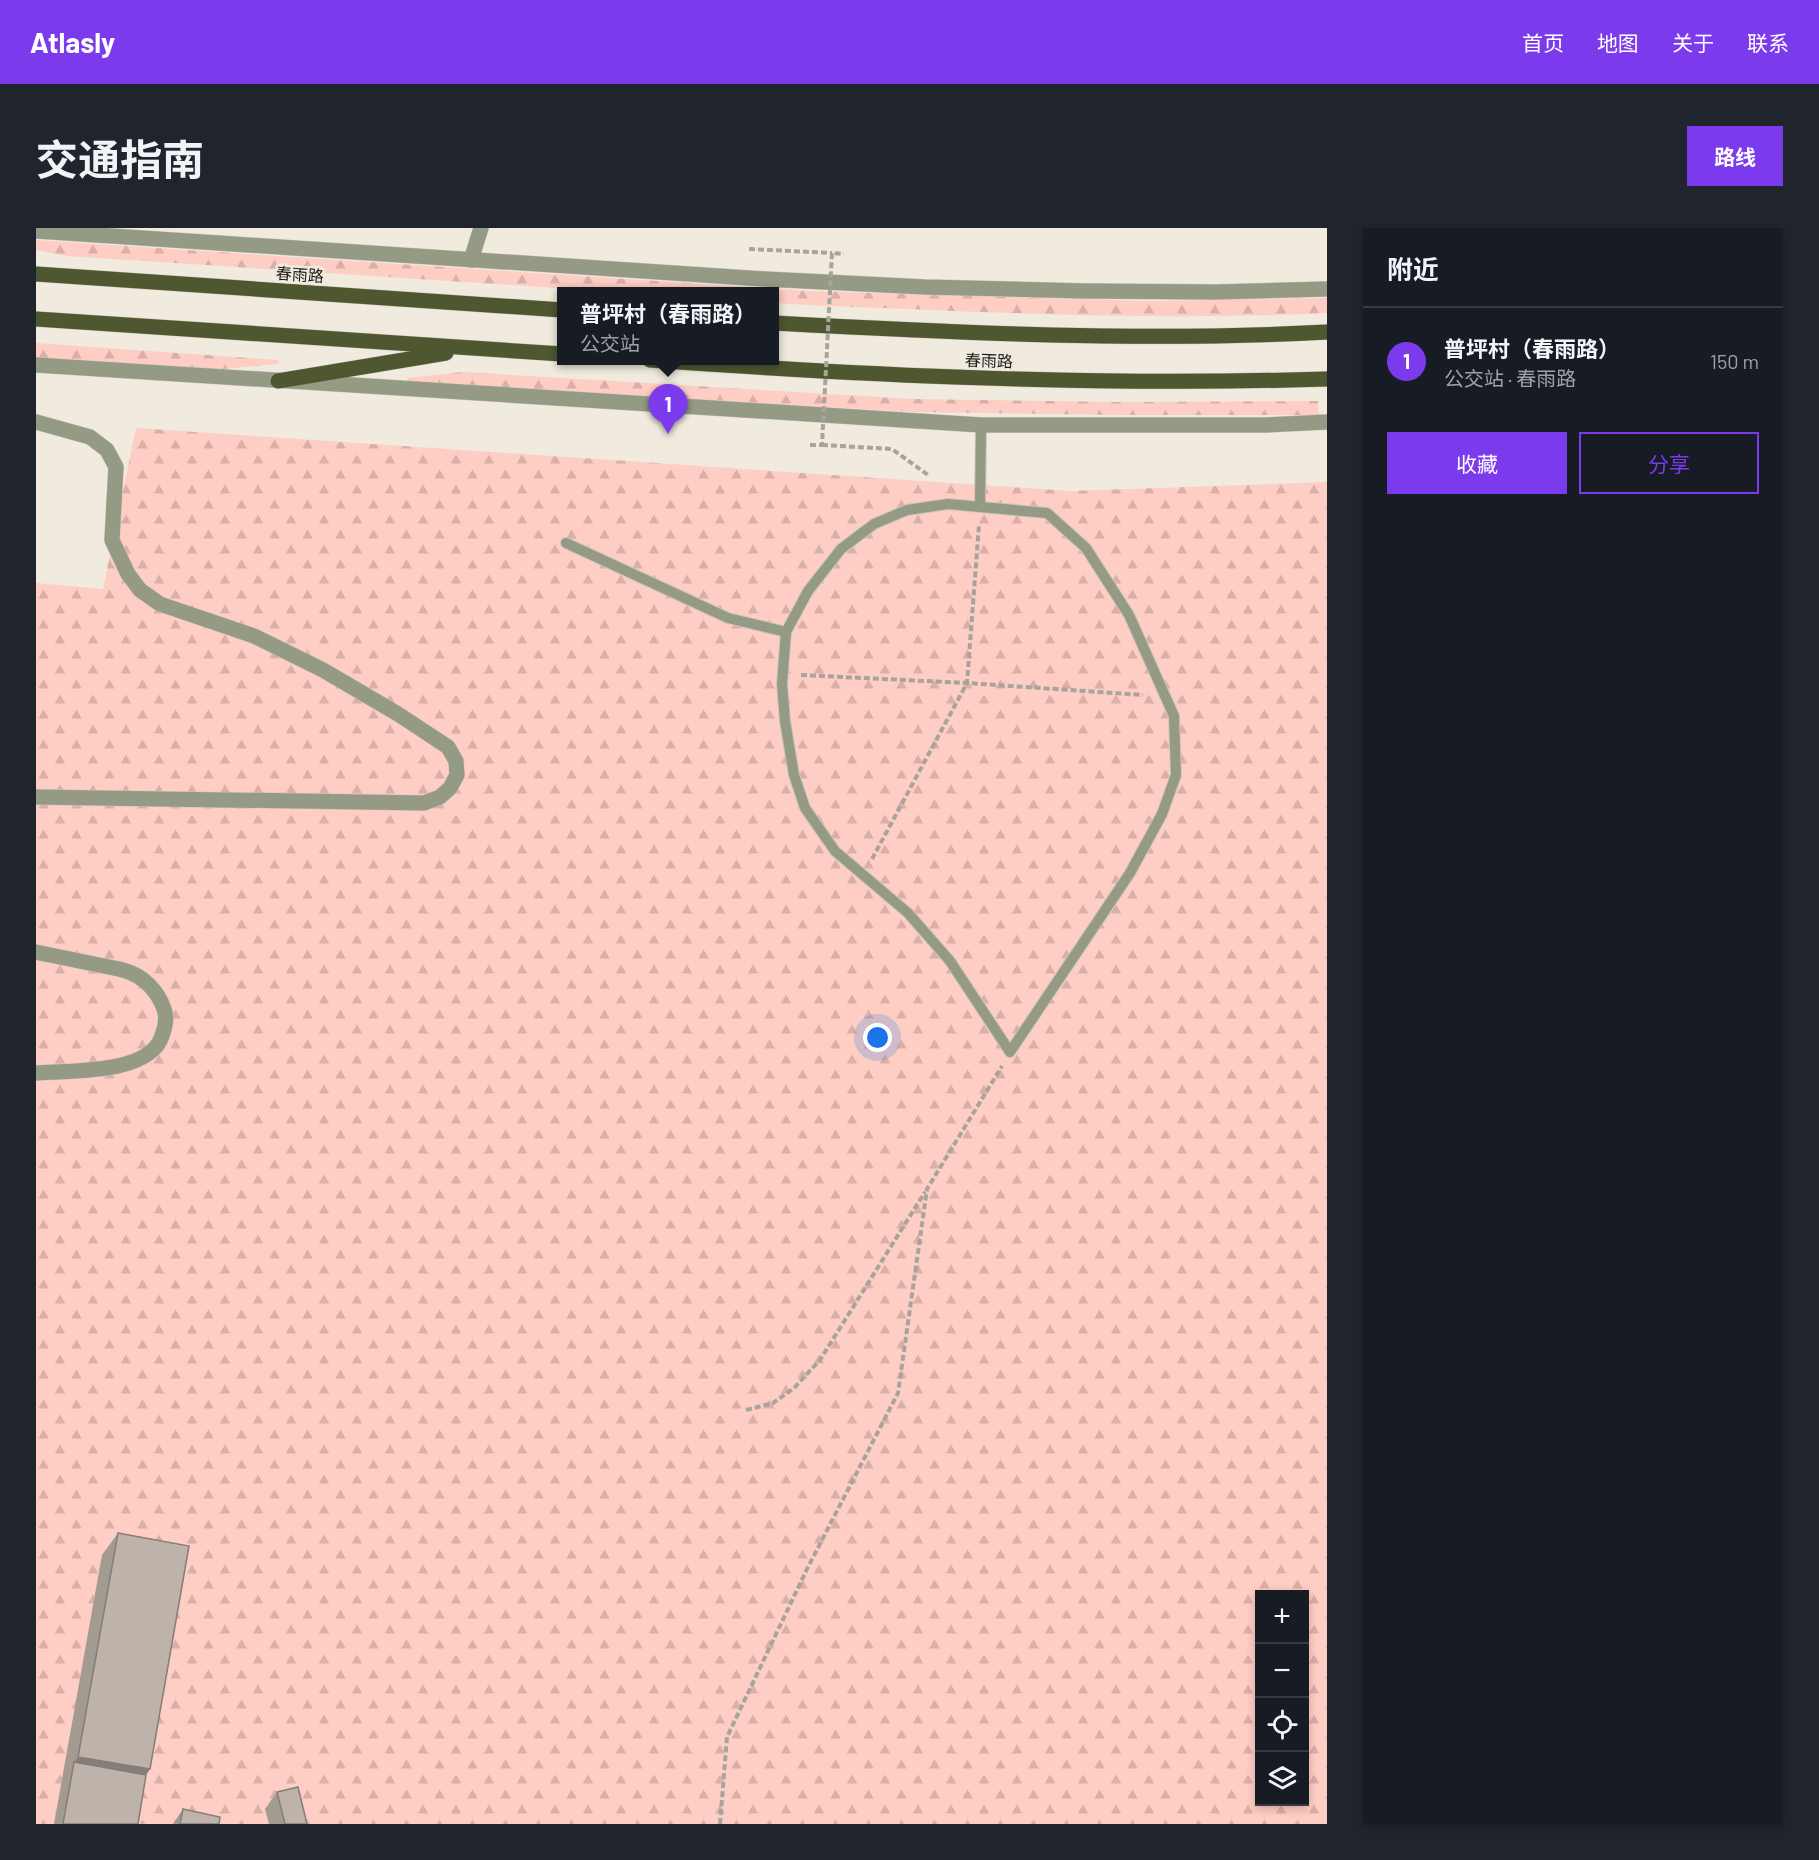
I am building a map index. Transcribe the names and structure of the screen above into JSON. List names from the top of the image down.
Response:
{
  "streets": {
    "main road": ["春雨路"]
  },
  "page": {
    "header": "Atlasly",
    "nav": [
      "首页",
      "地图",
      "关于",
      "联系"
    ],
    "title": "交通指南",
    "buttons": [
      "路线",
      ["收藏", "分享"]
    ],
    "heading": "附近",
    "popup": ["普坪村（春雨路）", "公交站"],
    "list": [
      {
        "mark": "1",
        "name": "普坪村（春雨路）",
        "note": "公交站 · 春雨路",
        "value": "150 m"
      }
    ],
    "pins": "1",
    "map_buttons": ["+", "−"]
  }
}
